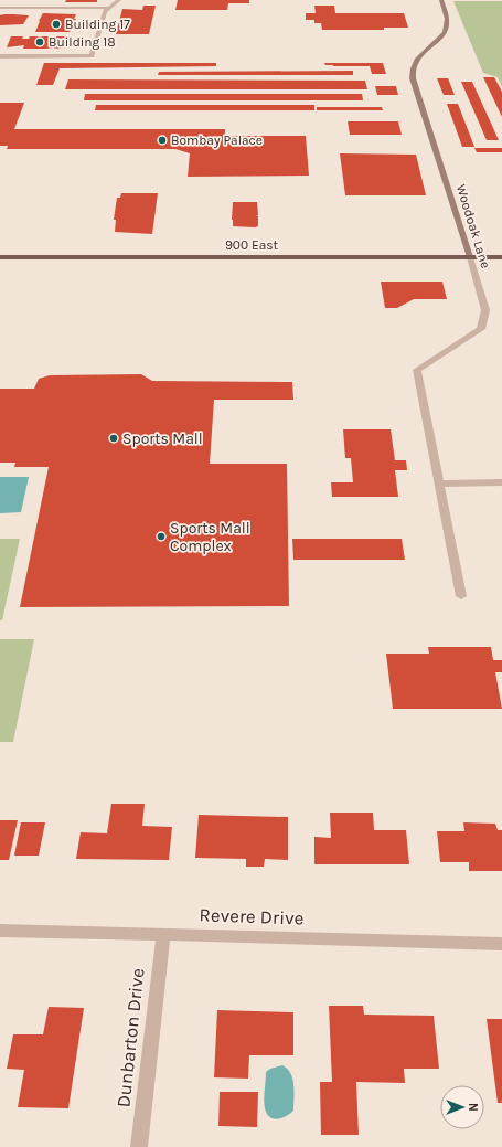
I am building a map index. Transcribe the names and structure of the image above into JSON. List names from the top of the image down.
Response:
{
  "streets": {
    "main road": ["900 East"],
    "street": ["Woodoak Lane", "Revere Drive", "Dunbarton Drive"]
  },
  "crossings": [
    ["Woodoak Lane", "900 East"],
    ["Revere Drive", "Dunbarton Drive"]
  ],
  "places": [
    "Building 17",
    "Building 18",
    "Bombay Palace",
    "Sports Mall",
    "Sports Mall Complex"
  ],
  "north": "right"
}
